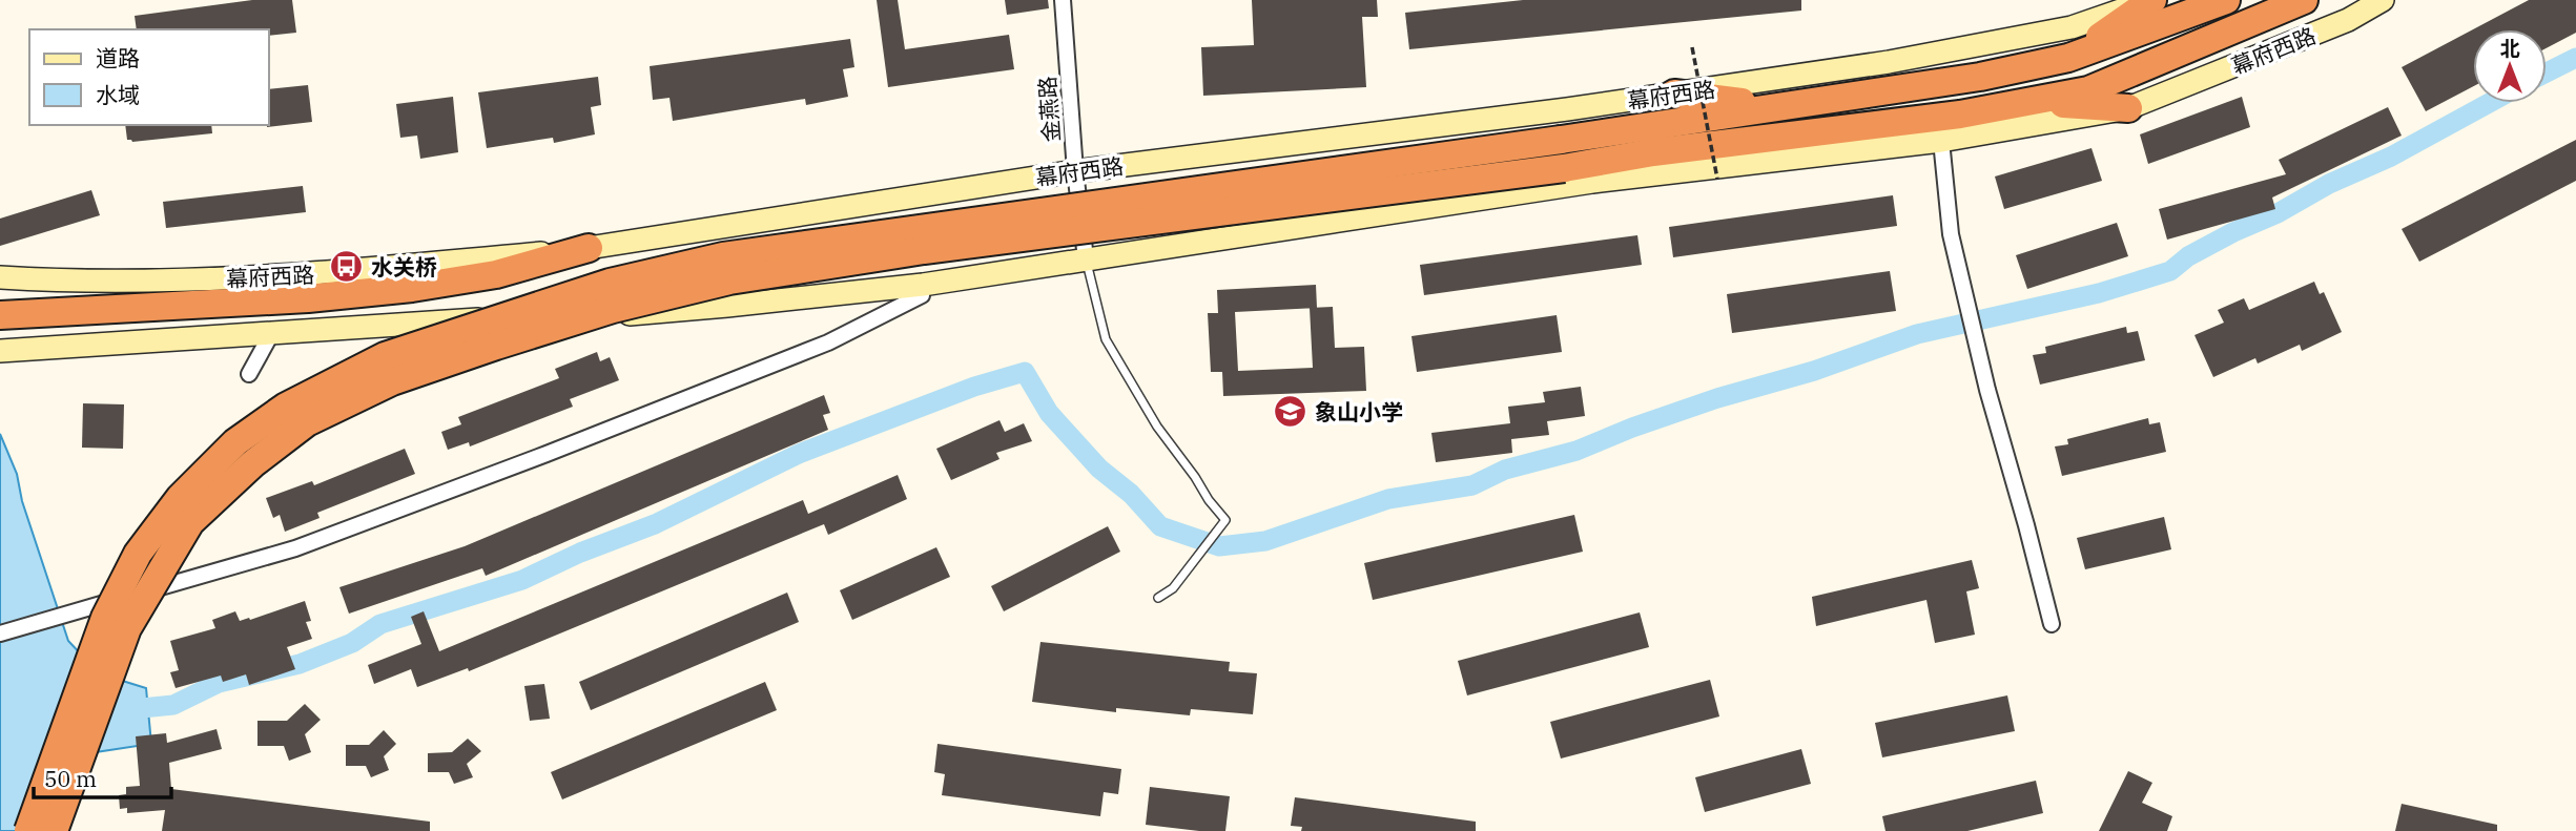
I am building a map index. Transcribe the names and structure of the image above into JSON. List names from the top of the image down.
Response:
{
  "streets": {
    "highway": ["幕府西路"],
    "street": ["金燕路"]
  },
  "crossings": [
    ["幕府西路", "金燕路"]
  ],
  "places": {
    "bus stop": ["水关桥"],
    "school or university": ["象山小学"]
  },
  "legend": ["道路", "水域"],
  "scale_bar": "50 m",
  "north": "top"
}
